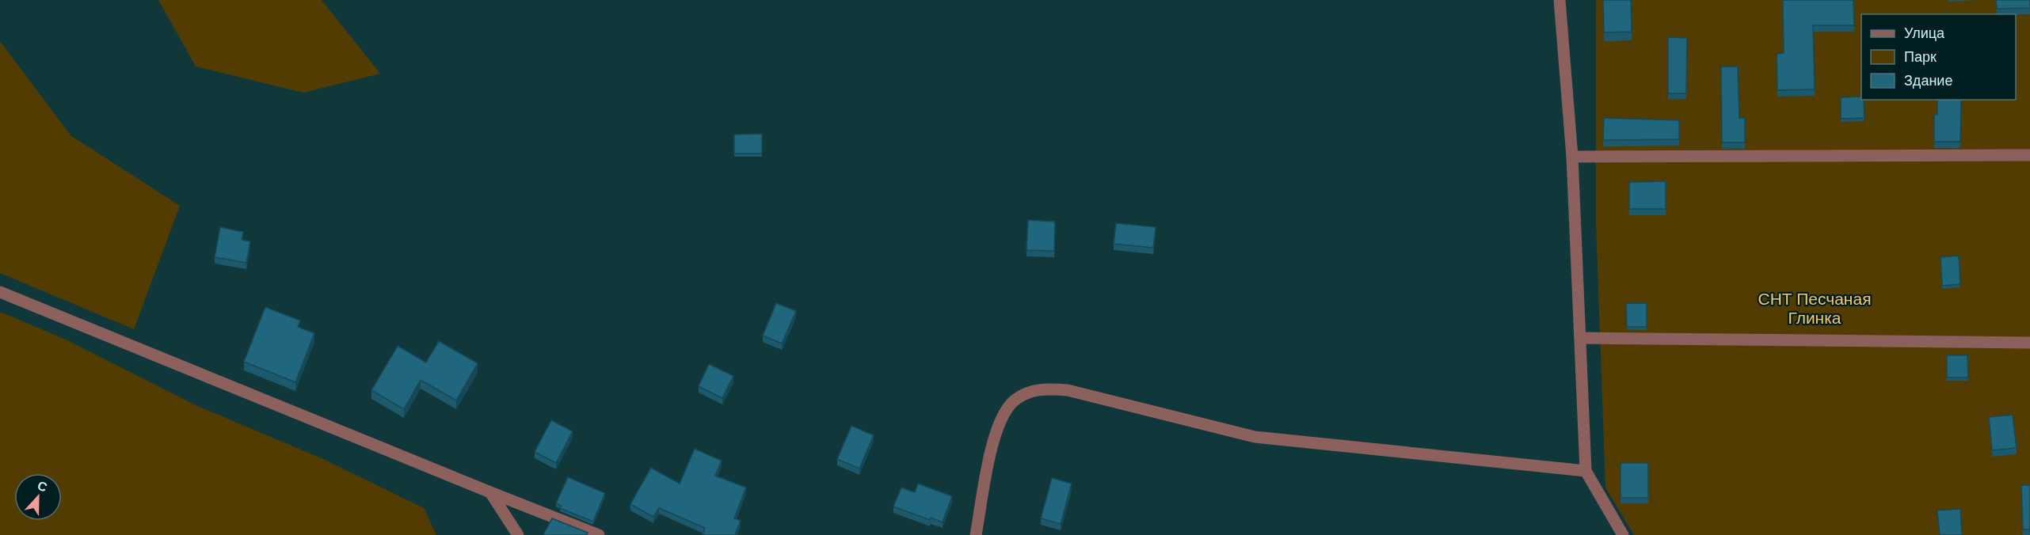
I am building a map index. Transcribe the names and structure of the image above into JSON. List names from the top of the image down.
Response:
{
  "parks": ["СНТ Песчаная Глинка"],
  "legend": ["Улица", "Парк", "Здание"],
  "north": "top"
}
